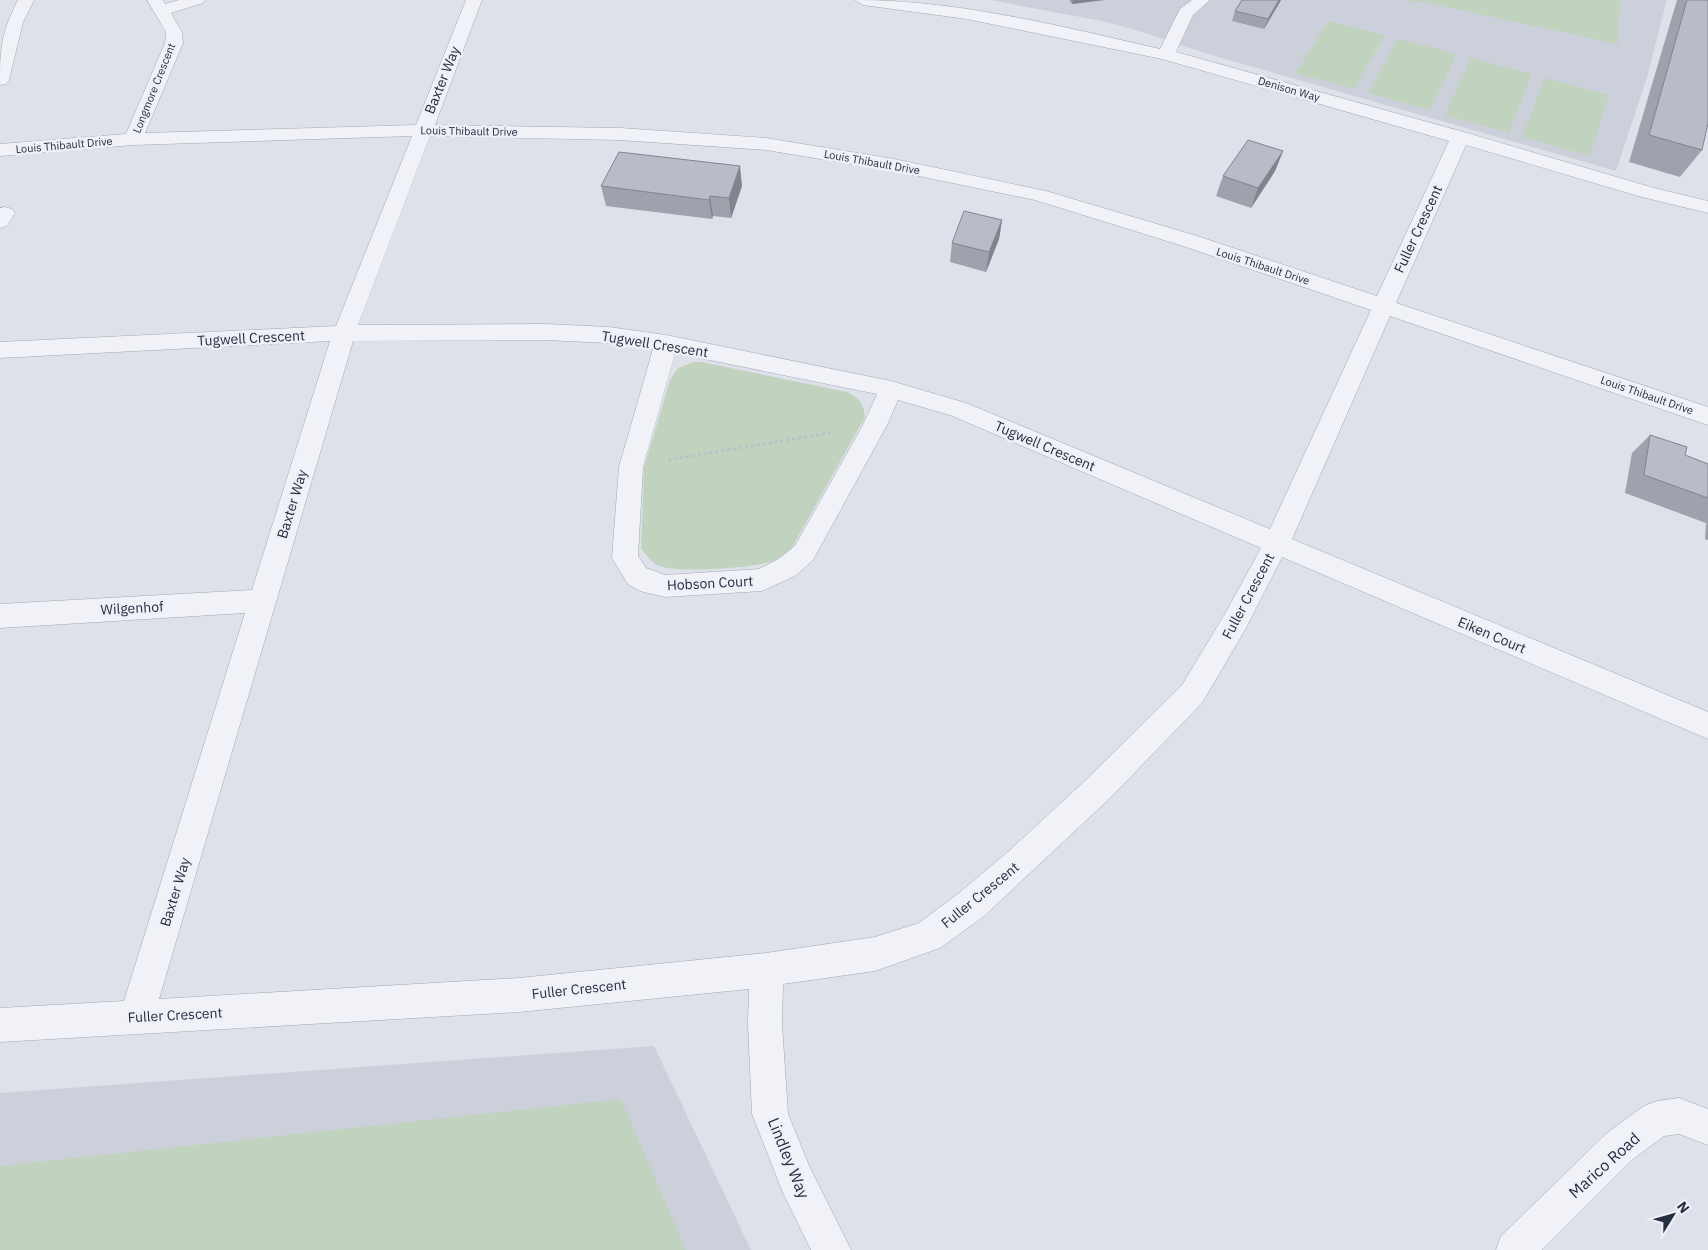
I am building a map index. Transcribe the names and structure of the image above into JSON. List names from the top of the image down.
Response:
{
  "streets": {
    "street": [
      "Baxter Way",
      "Longmore Crescent",
      "Denison Way",
      "Louis Thibault Drive",
      "Fuller Crescent",
      "Tugwell Crescent",
      "Hobson Court",
      "Wilgenhof",
      "Eiken Court",
      "Lindley Way",
      "Marico Road"
    ]
  },
  "crossings": [
    ["Baxter Way", "Louis Thibault Drive"],
    ["Baxter Way", "Fuller Crescent"],
    ["Baxter Way", "Tugwell Crescent"],
    ["Baxter Way", "Wilgenhof"],
    ["Longmore Crescent", "Louis Thibault Drive"],
    ["Denison Way", "Fuller Crescent"],
    ["Louis Thibault Drive", "Fuller Crescent"],
    ["Fuller Crescent", "Tugwell Crescent"],
    ["Fuller Crescent", "Eiken Court"],
    ["Fuller Crescent", "Lindley Way"],
    ["Tugwell Crescent", "Hobson Court"],
    ["Tugwell Crescent", "Eiken Court"]
  ],
  "north": "top right"
}
